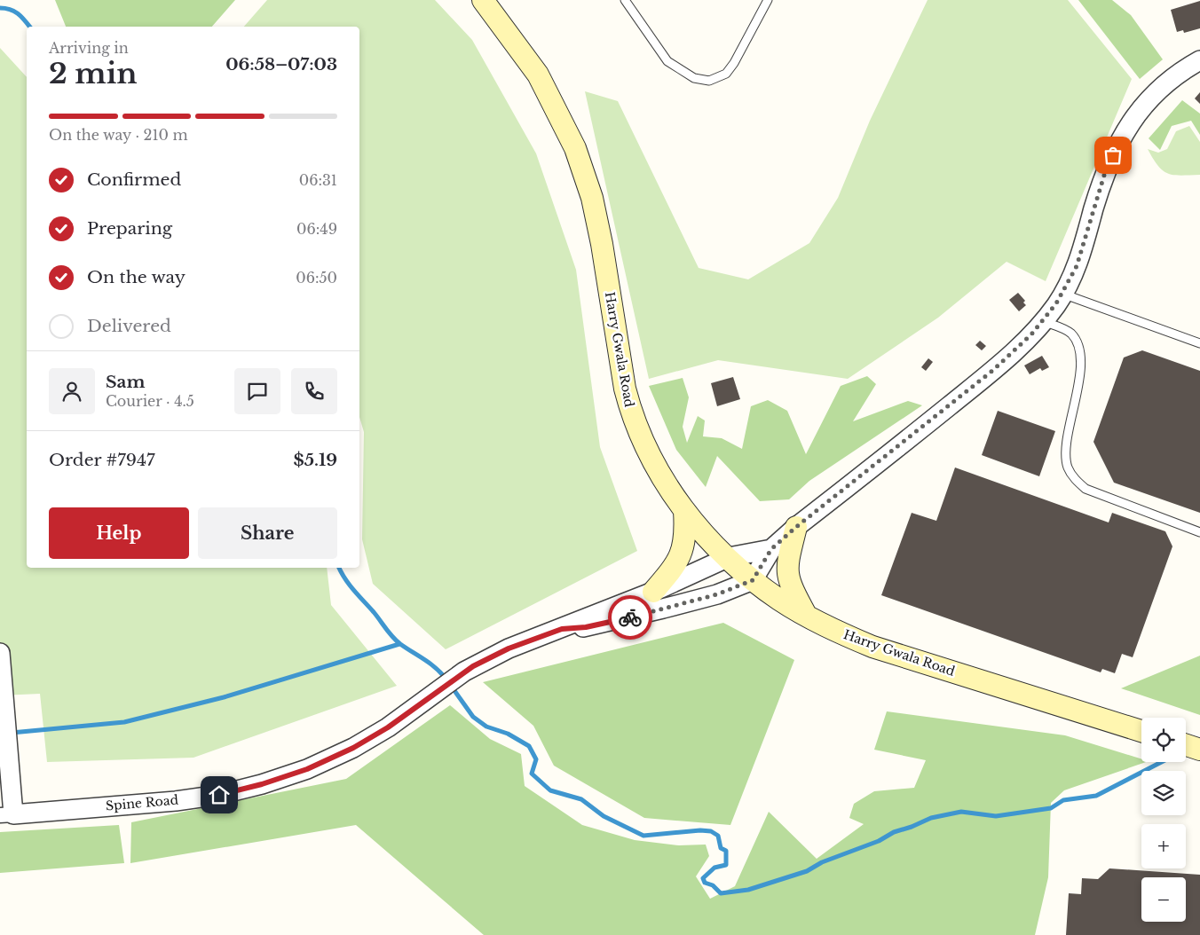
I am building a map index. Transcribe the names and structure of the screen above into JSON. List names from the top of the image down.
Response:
{
  "streets": {
    "main road": ["Harry Gwala Road"],
    "street": ["Spine Road"]
  },
  "crossings": [
    ["Harry Gwala Road", "Spine Road"]
  ],
  "page": {
    "heading": ["2 min", "Arriving in", "06:58–07:03"],
    "panel": [
      "Sam",
      "Courier · 4.5",
      "Order #7947",
      "$5.19"
    ],
    "bar": "On the way · 210 m",
    "list": [
      ["Confirmed", "06:31"],
      ["Preparing", "06:49"],
      ["On the way", "06:50"],
      "Delivered"
    ],
    "buttons": ["Help", "Share"],
    "map_buttons": ["+", "−"]
  }
}
